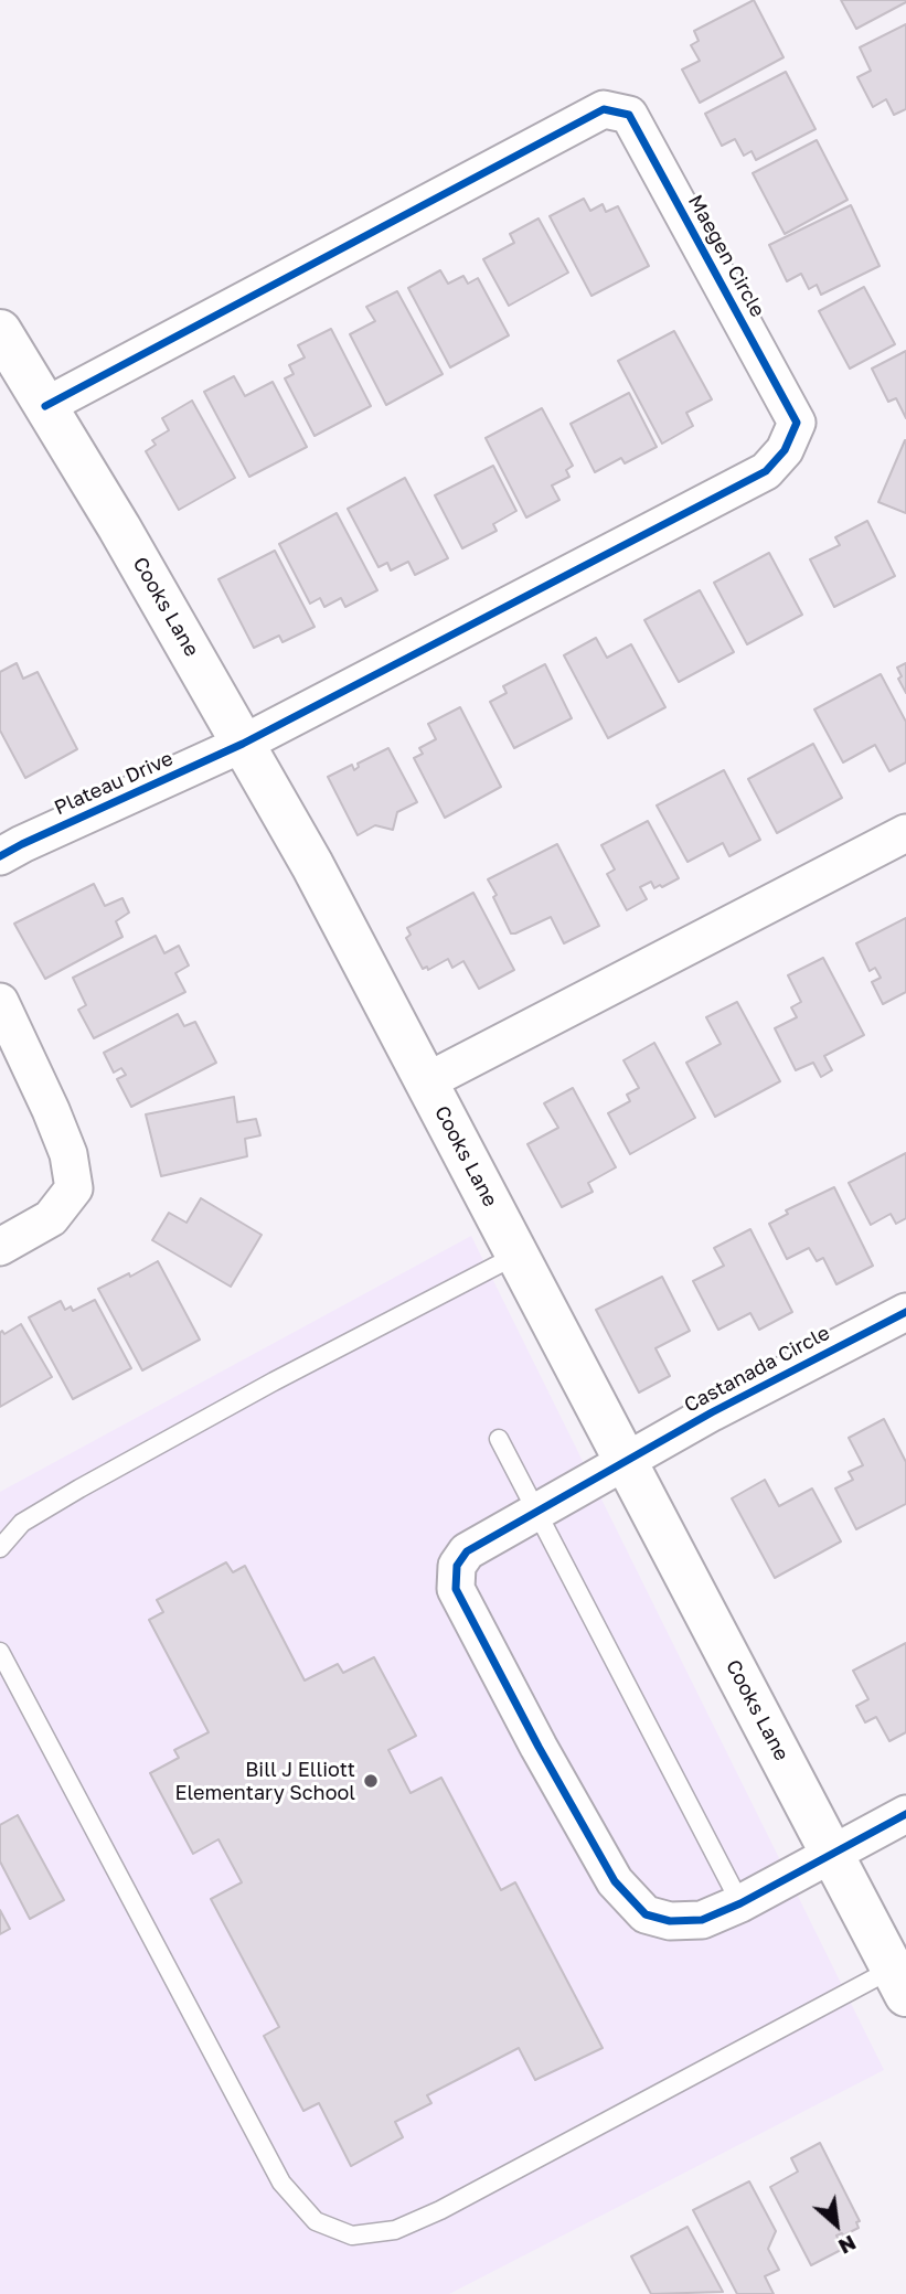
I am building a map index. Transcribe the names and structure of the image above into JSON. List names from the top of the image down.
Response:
{
  "streets": {
    "main road": ["Cooks Lane"],
    "street": ["Maegen Circle", "Plateau Drive", "Castanada Circle"]
  },
  "crossings": [
    ["Maegen Circle", "Cooks Lane"],
    ["Maegen Circle", "Plateau Drive"],
    ["Cooks Lane", "Plateau Drive"],
    ["Cooks Lane", "Castanada Circle"]
  ],
  "places": ["Bill J Elliott Elementary School"],
  "north": "bottom right"
}
